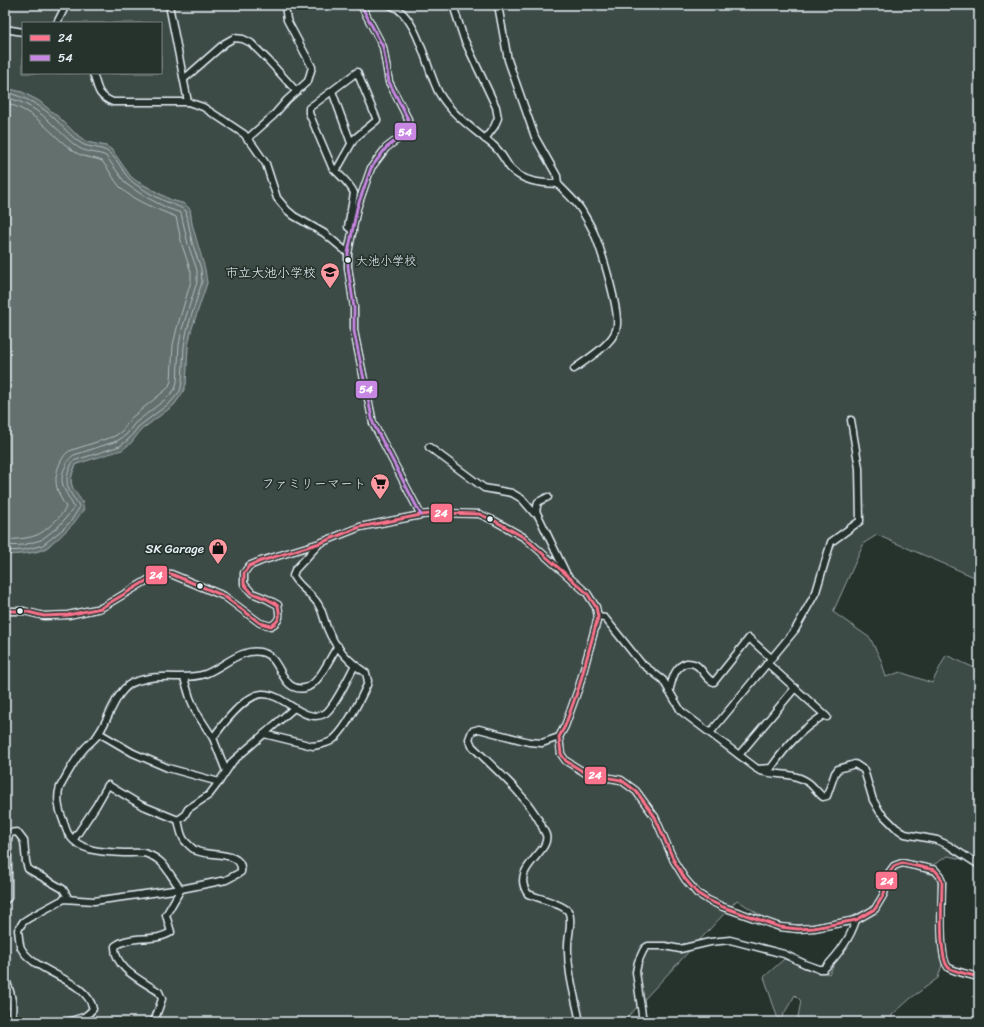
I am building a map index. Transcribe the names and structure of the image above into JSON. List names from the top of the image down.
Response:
{
  "places": {
    "other": ["大池小学校"],
    "school or university": ["市立大池小学校"],
    "supermarket": ["ファミリーマート"],
    "shop": ["SK Garage"]
  },
  "lines": ["transit line 54", "transit line 24"],
  "legend": ["24", "54"]
}
